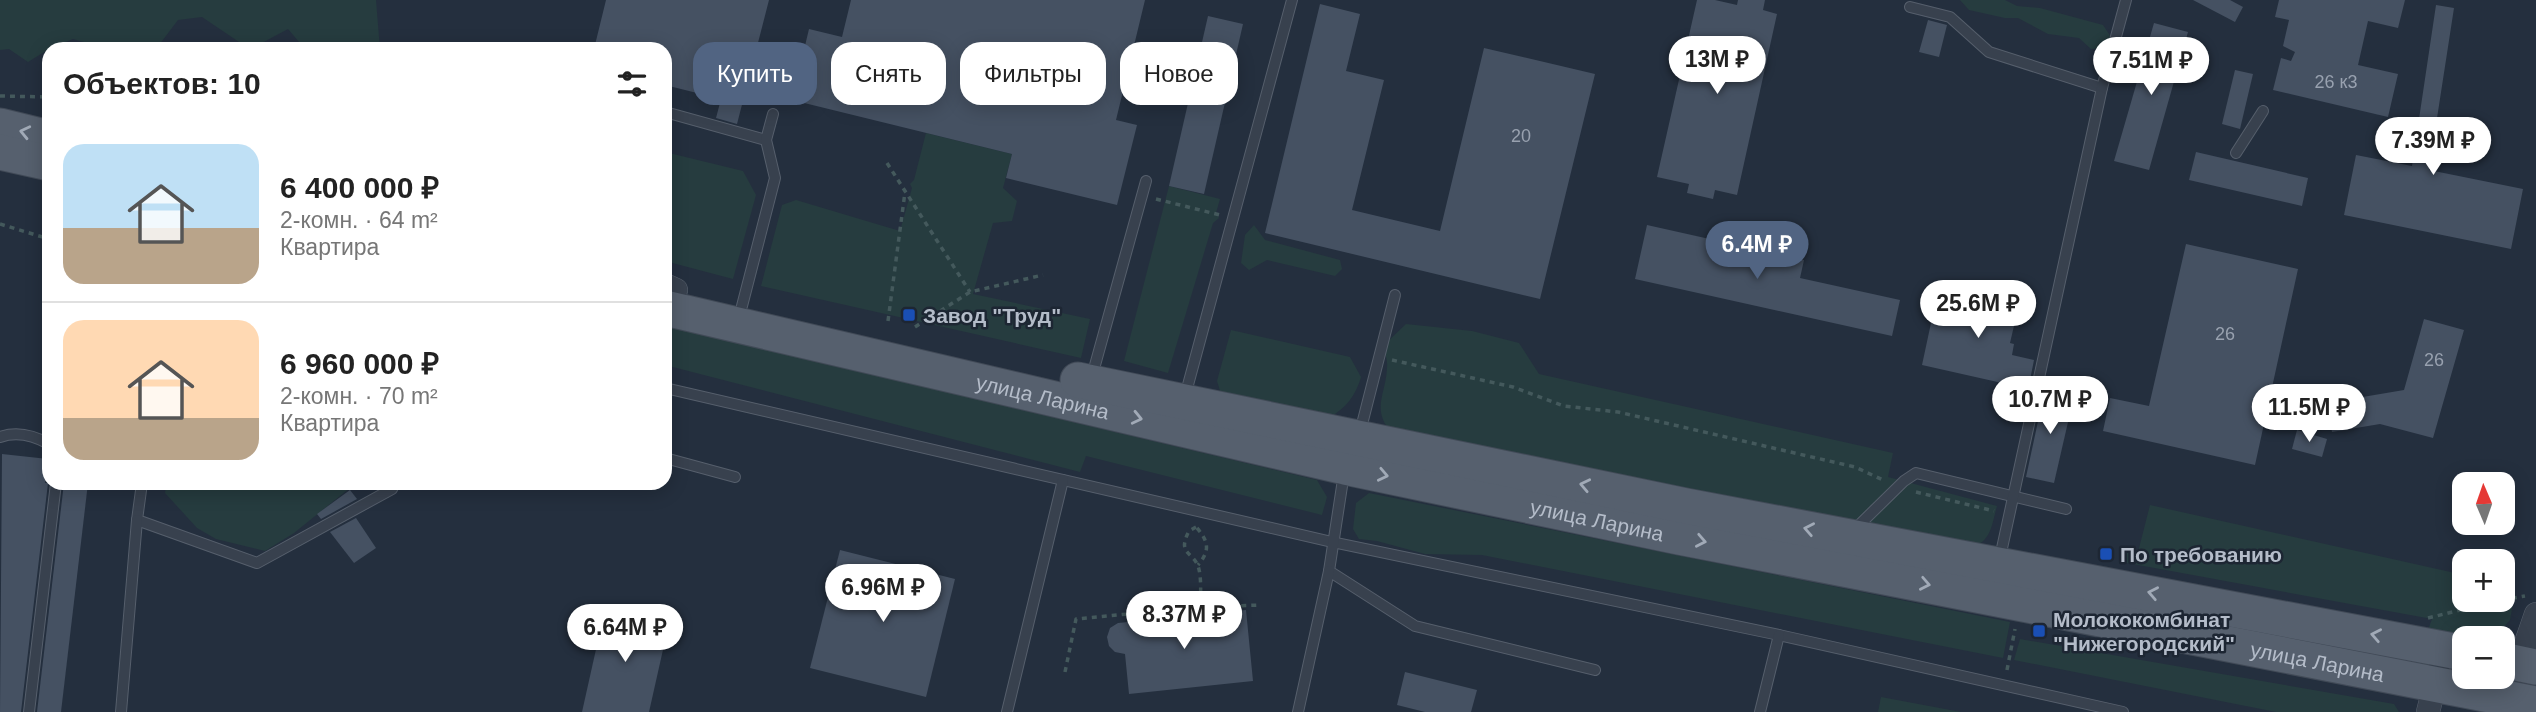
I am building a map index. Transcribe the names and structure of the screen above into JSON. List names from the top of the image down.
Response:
{
  "streets": {
    "main road": ["улица Ларина"]
  },
  "places": {
    "transit": ["Завод \"Труд\"", "По требованию", "Молококомбинат \"Нижегородский\""]
  },
  "house_numbers": [
    "26 к3",
    "20",
    "26",
    "26"
  ],
  "north": "top",
  "page": {
    "price": [
      "13M ₽",
      "7.51M ₽",
      "7.39M ₽",
      "6.4M ₽",
      "25.6M ₽",
      "10.7M ₽",
      "11.5M ₽",
      "6.96M ₽",
      "8.37M ₽",
      "6.64M ₽"
    ],
    "chip": [
      "Купить",
      "Снять",
      "Фильтры",
      "Новое"
    ],
    "heading": "Объектов: 10",
    "list": [
      {
        "name": "6 400 000 ₽",
        "note": "2-комн. · 64 m² · Квартира"
      },
      {
        "name": "6 960 000 ₽",
        "note": "2-комн. · 70 m² · Квартира"
      }
    ],
    "map_buttons": ["+", "−"]
  }
}
